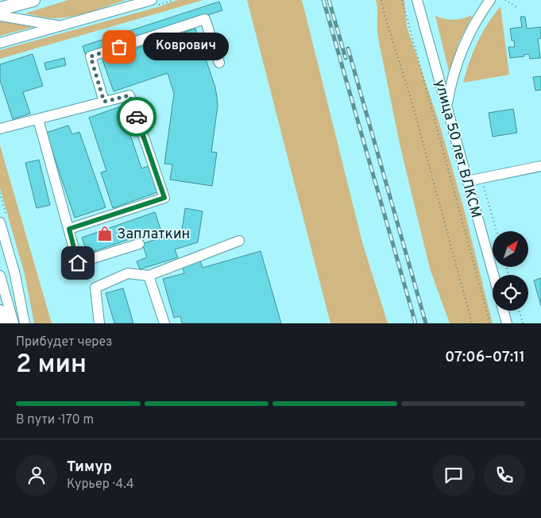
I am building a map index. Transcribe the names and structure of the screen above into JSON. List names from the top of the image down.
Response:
{
  "streets": {
    "street": ["улица 50 лет ВЛКСМ"]
  },
  "places": {
    "other": ["Коврович"],
    "shop": ["Заплаткин"]
  },
  "north": "top right",
  "page": {
    "bubble": "Коврович",
    "heading": ["2 мин", "Прибудет через", "07:06–07:11"],
    "panel": ["Тимур", "Курьер · 4.4"],
    "bar": "В пути · 170 m"
  }
}
